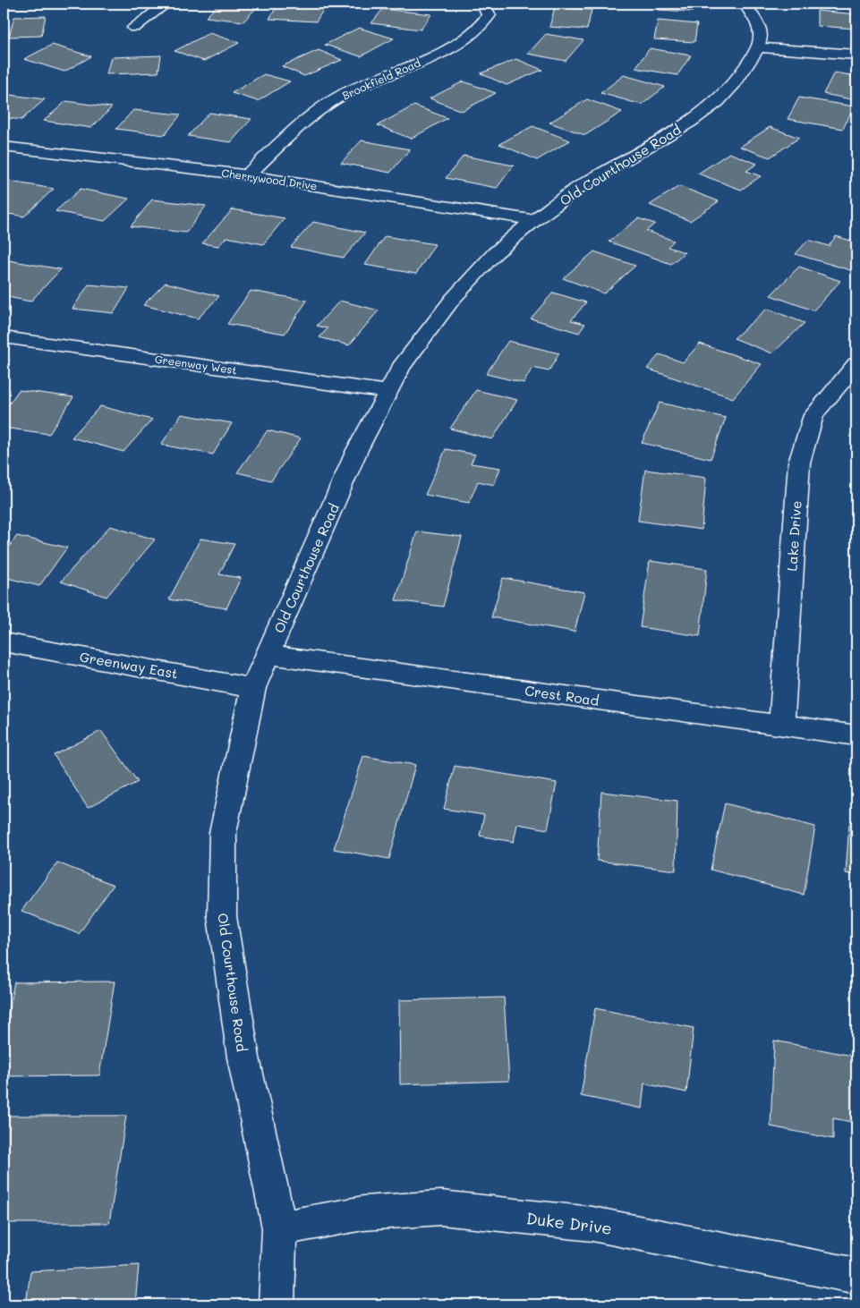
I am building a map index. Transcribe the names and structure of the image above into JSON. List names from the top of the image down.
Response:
{
  "streets": {
    "street": [
      "Brookfield Road",
      "Old Courthouse Road",
      "Cherrywood Drive",
      "Greenway West",
      "Lake Drive",
      "Greenway East",
      "Crest Road",
      "Duke Drive"
    ]
  },
  "crossings": [
    ["Brookfield Road", "Cherrywood Drive"],
    ["Old Courthouse Road", "Cherrywood Drive"],
    ["Old Courthouse Road", "Greenway West"],
    ["Old Courthouse Road", "Greenway East"],
    ["Old Courthouse Road", "Crest Road"],
    ["Old Courthouse Road", "Duke Drive"],
    ["Lake Drive", "Crest Road"]
  ]
}
